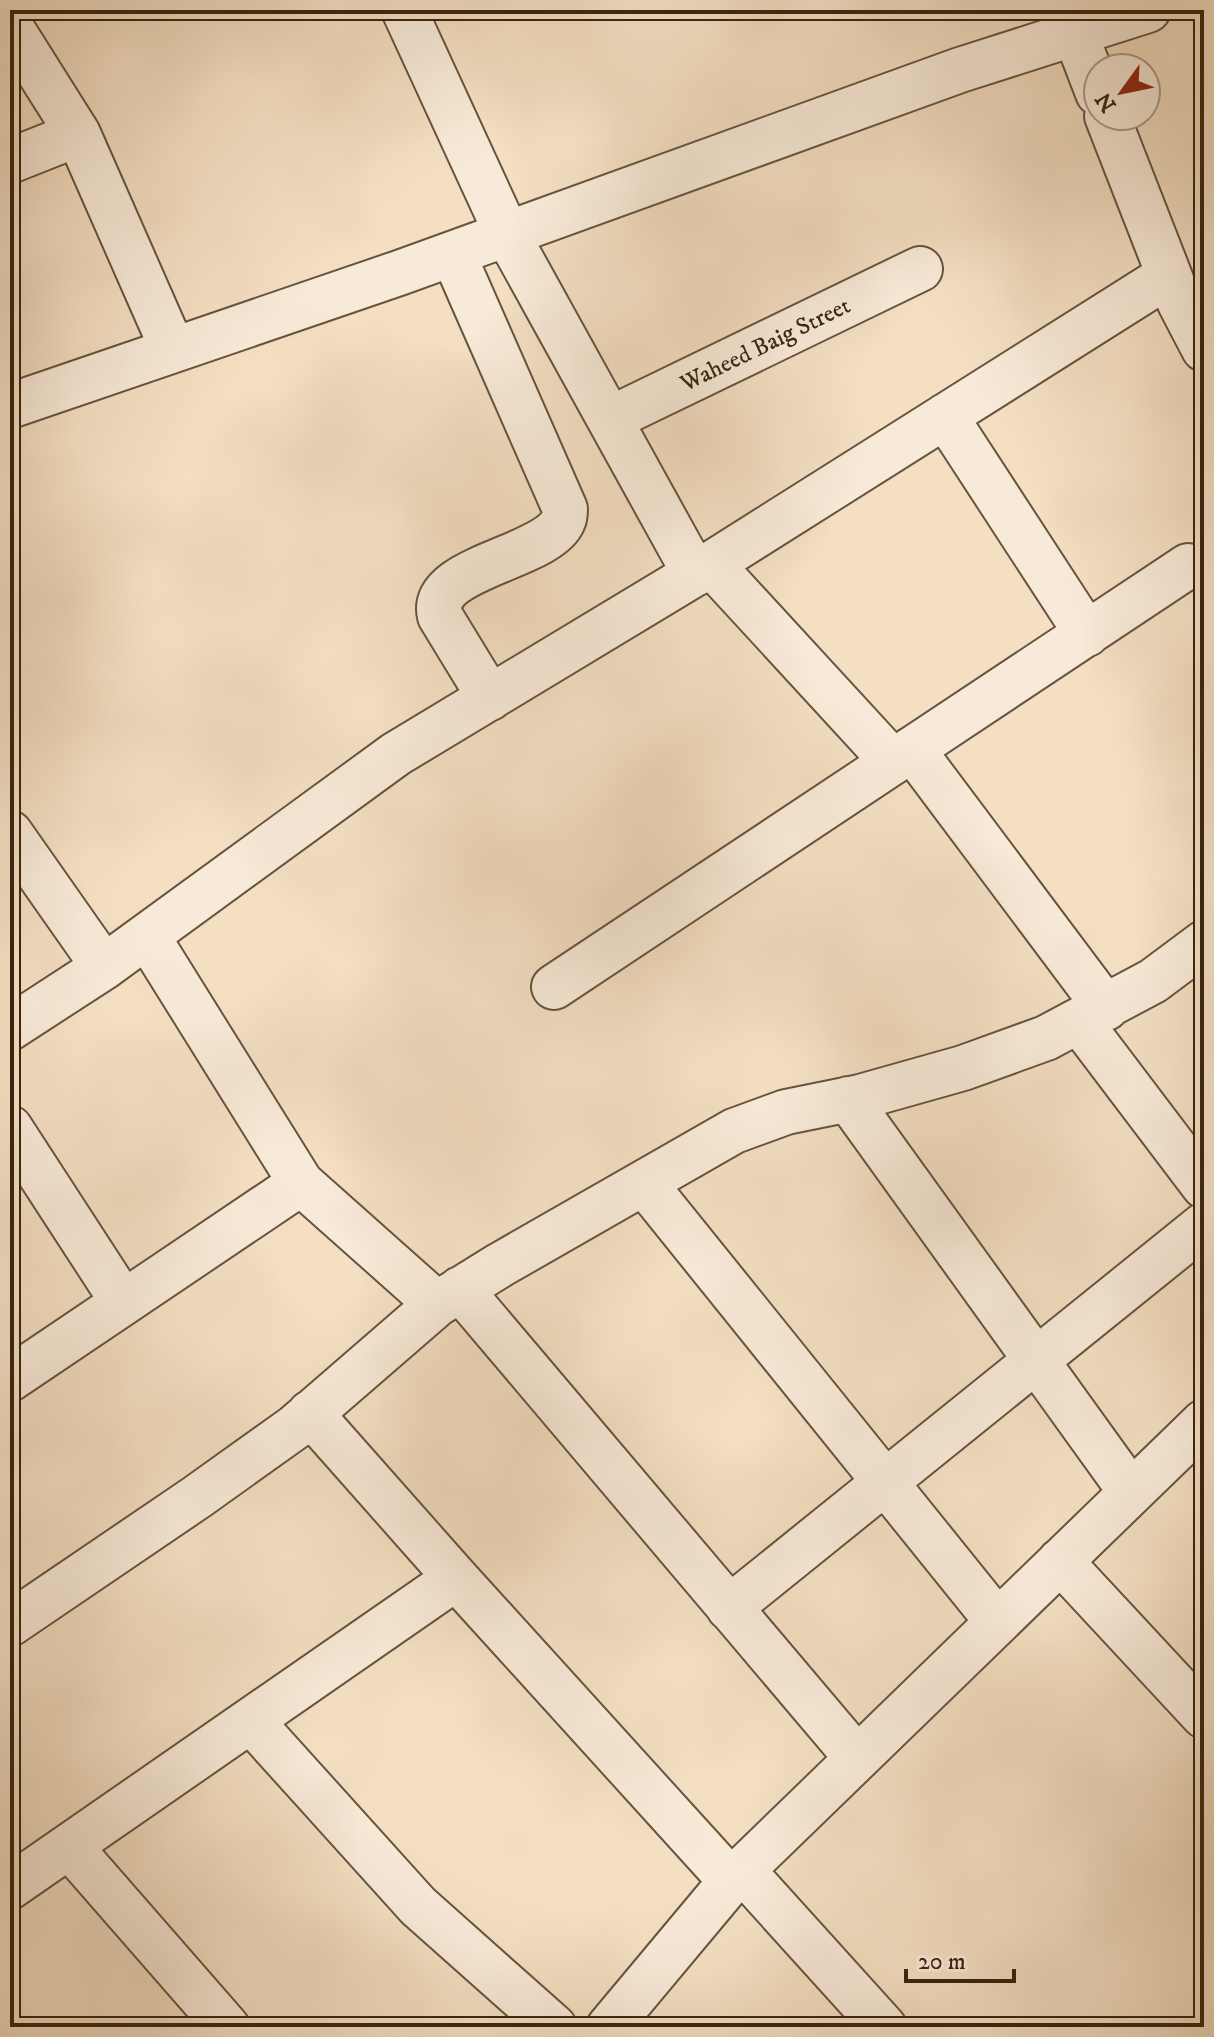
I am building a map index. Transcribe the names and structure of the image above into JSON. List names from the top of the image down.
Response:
{
  "streets": {
    "street": ["Waheed Baig Street"]
  },
  "scale_bar": "20 m",
  "north": "bottom left"
}
